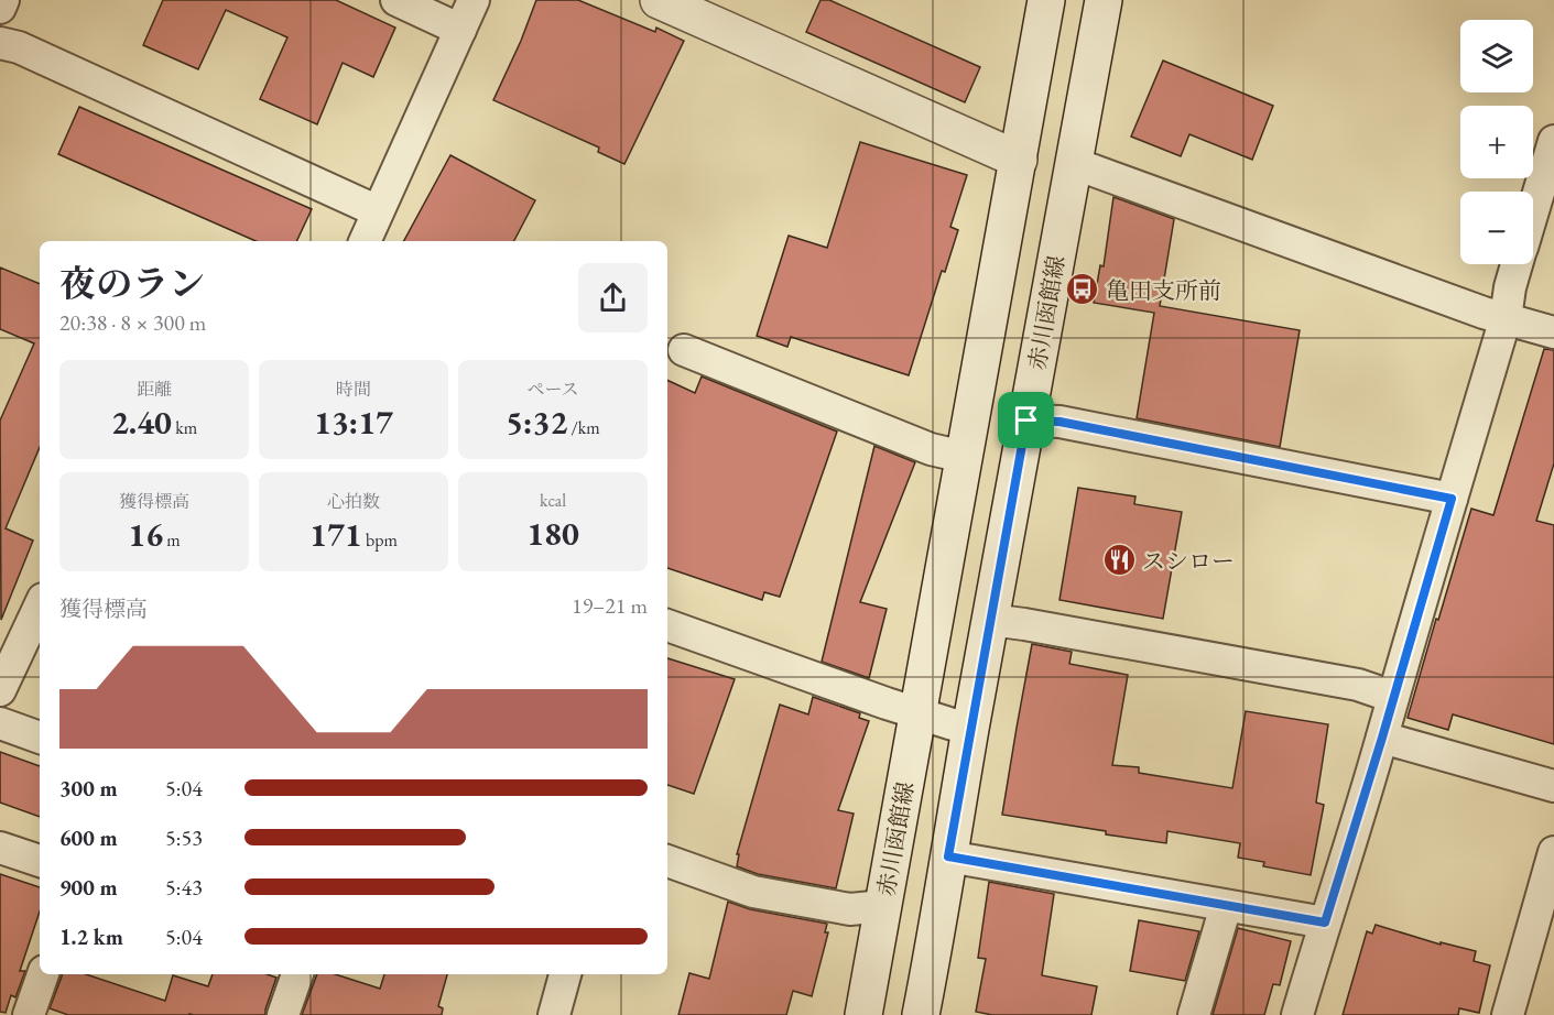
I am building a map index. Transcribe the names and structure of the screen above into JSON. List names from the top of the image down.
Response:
{
  "streets": {
    "main road": ["赤川函館線"]
  },
  "places": {
    "bus stop": ["亀田支所前"],
    "restaurant": ["スシロー"]
  },
  "page": {
    "map_buttons": ["+", "−"],
    "heading": ["夜のラン", "20:38 · 8 × 300 m"],
    "stats": [
      ["距離", "2.40 km"],
      ["時間", "13:17"],
      ["ペース", "5:32 /km"],
      ["獲得標高", "16 m"],
      ["心拍数", "171 bpm"],
      ["kcal", "180"]
    ],
    "chart": ["獲得標高", "19–21 m"],
    "list": [
      {
        "name": "300 m",
        "note": "5:04"
      },
      {
        "name": "600 m",
        "note": "5:53"
      },
      {
        "name": "900 m",
        "note": "5:43"
      },
      {
        "name": "1.2 km",
        "note": "5:04"
      }
    ]
  }
}
